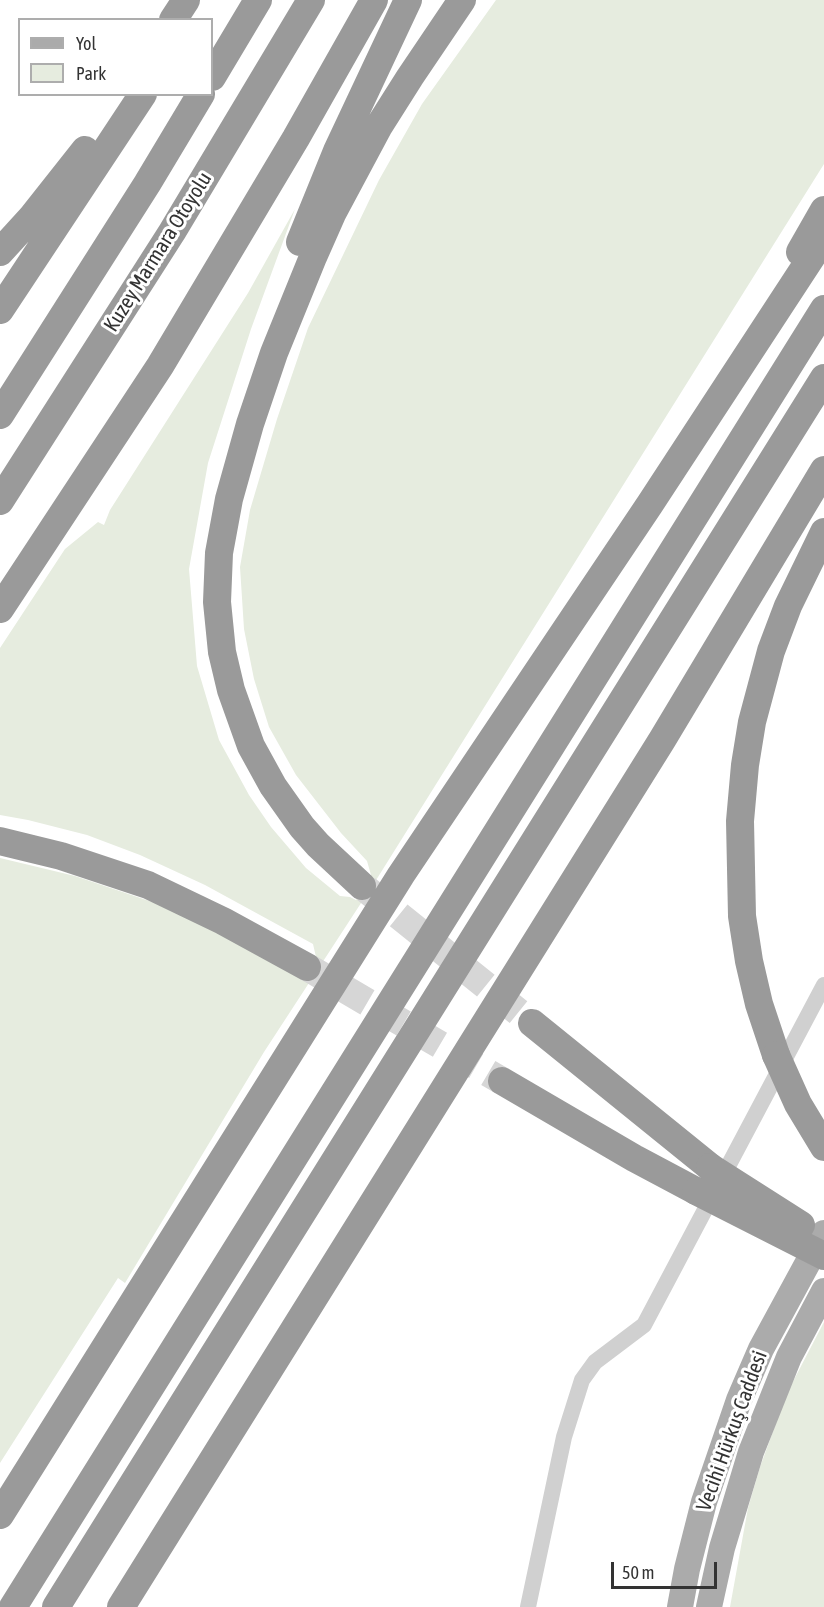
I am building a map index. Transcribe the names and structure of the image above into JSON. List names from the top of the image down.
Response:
{
  "streets": {
    "highway": ["Kuzey Marmara Otoyolu"],
    "main road": ["Vecihi Hürkuş Caddesi"]
  },
  "legend": ["Yol", "Park"],
  "scale_bar": "50 m"
}
